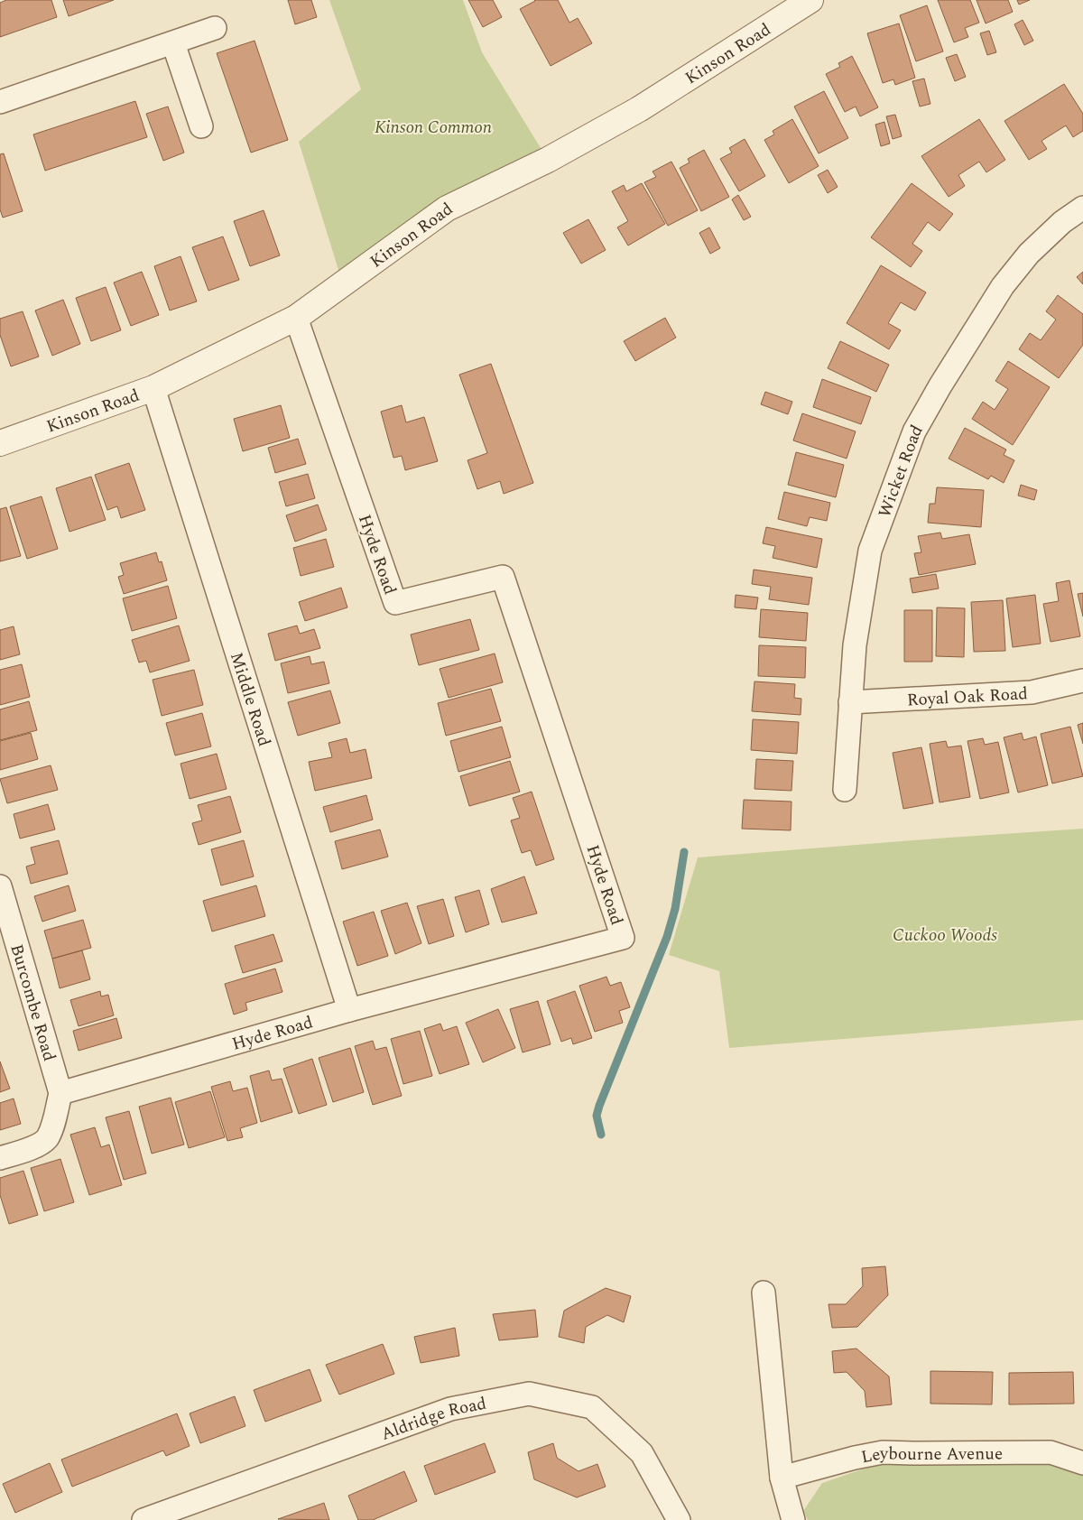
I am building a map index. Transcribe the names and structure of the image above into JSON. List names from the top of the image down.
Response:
{
  "streets": {
    "street": [
      "Kinson Road",
      "Wicket Road",
      "Hyde Road",
      "Royal Oak Road",
      "Middle Road",
      "Burcombe Road",
      "Aldridge Road",
      "Leybourne Avenue"
    ]
  },
  "crossings": [
    ["Kinson Road", "Hyde Road"],
    ["Kinson Road", "Middle Road"],
    ["Wicket Road", "Royal Oak Road"],
    ["Hyde Road", "Middle Road"],
    ["Hyde Road", "Burcombe Road"]
  ],
  "parks": ["Kinson Common", "Cuckoo Woods"]
}
